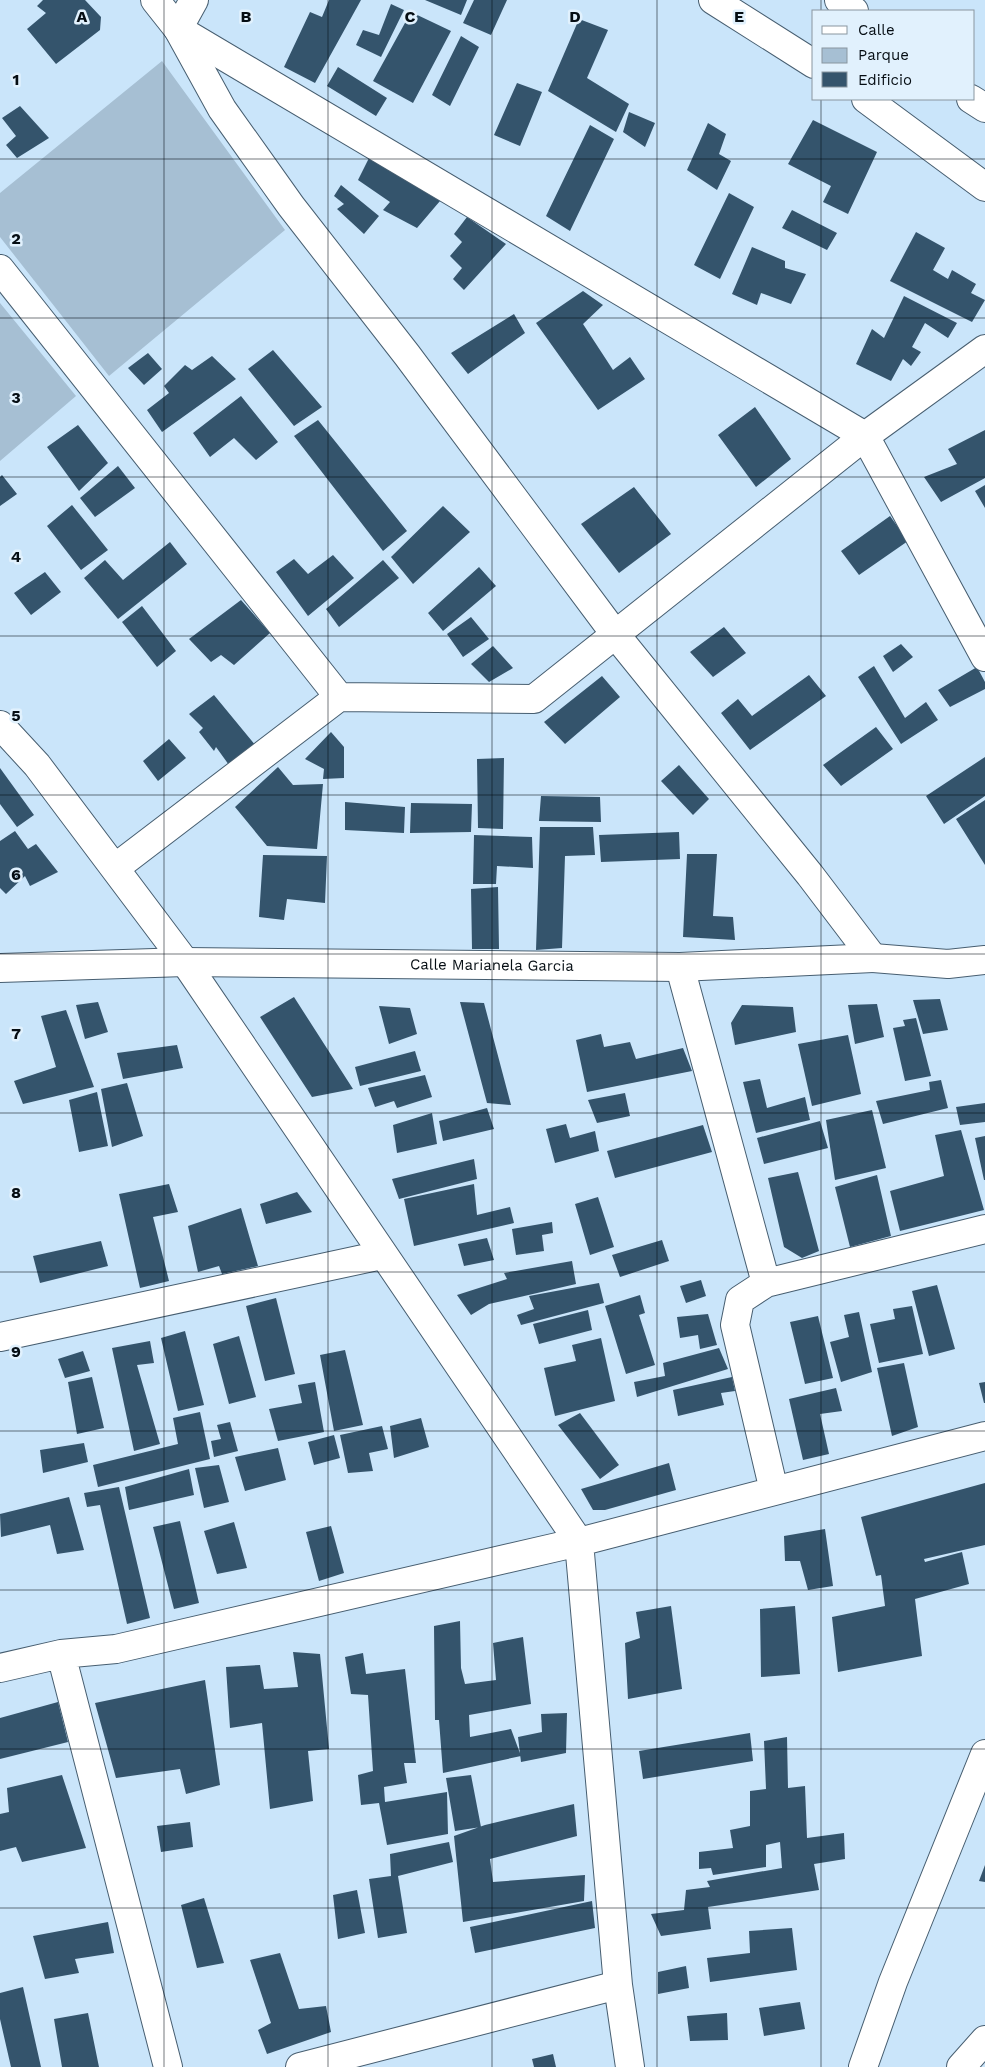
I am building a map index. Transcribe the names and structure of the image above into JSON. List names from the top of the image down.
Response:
{
  "streets": {
    "street": ["Calle Marianela Garcia"]
  },
  "legend": ["Calle", "Parque", "Edificio"],
  "grid": {
    "columns": [
      "A",
      "B",
      "C",
      "D",
      "E"
    ],
    "rows": [
      "1",
      "2",
      "3",
      "4",
      "5",
      "6",
      "7",
      "8",
      "9"
    ]
  }
}
